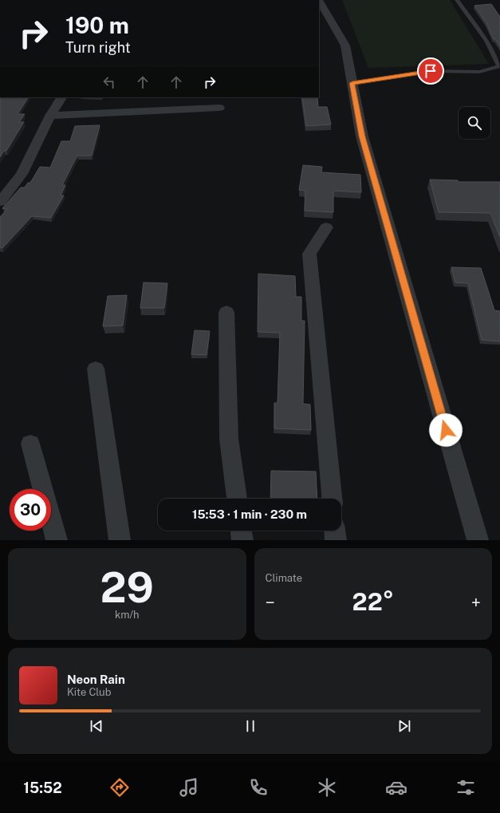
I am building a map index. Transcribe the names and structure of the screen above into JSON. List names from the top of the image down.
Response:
{
  "page": {
    "turn": ["190 m", "Turn right"],
    "limit": "30",
    "trip": "15:53 · 1 min · 230 m",
    "tile": [
      ["29", "km/h"],
      "Climate"
    ],
    "heat": ["−", "22°", "+"],
    "song": ["Neon Rain", "Kite Club"],
    "tabs": "15:52"
  }
}
